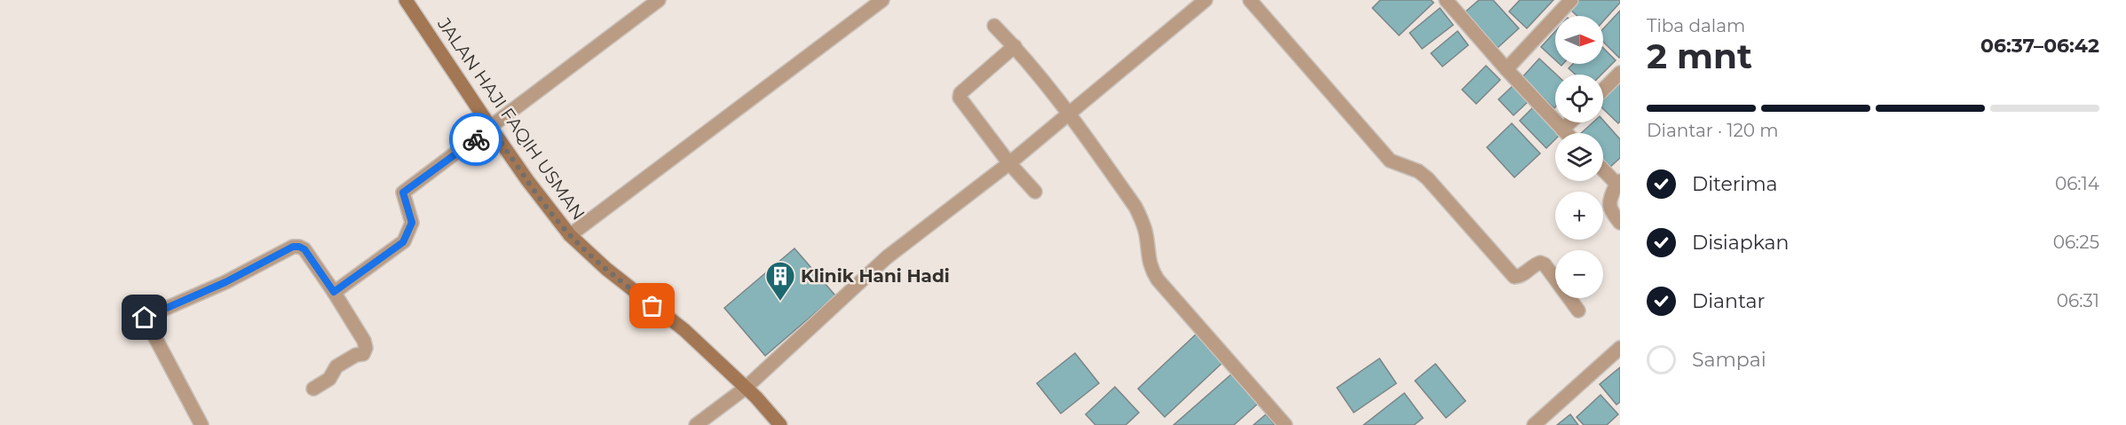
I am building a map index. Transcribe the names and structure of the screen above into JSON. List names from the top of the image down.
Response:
{
  "streets": {
    "street": ["JALAN HAJI FAQIH USMAN"]
  },
  "places": {
    "building": ["Klinik Hani Hadi"]
  },
  "north": "right",
  "page": {
    "heading": ["2 mnt", "Tiba dalam", "06:37–06:42"],
    "map_buttons": ["+", "−"],
    "bar": "Diantar · 120 m",
    "list": [
      ["Diterima", "06:14"],
      ["Disiapkan", "06:25"],
      ["Diantar", "06:31"],
      "Sampai"
    ]
  }
}
